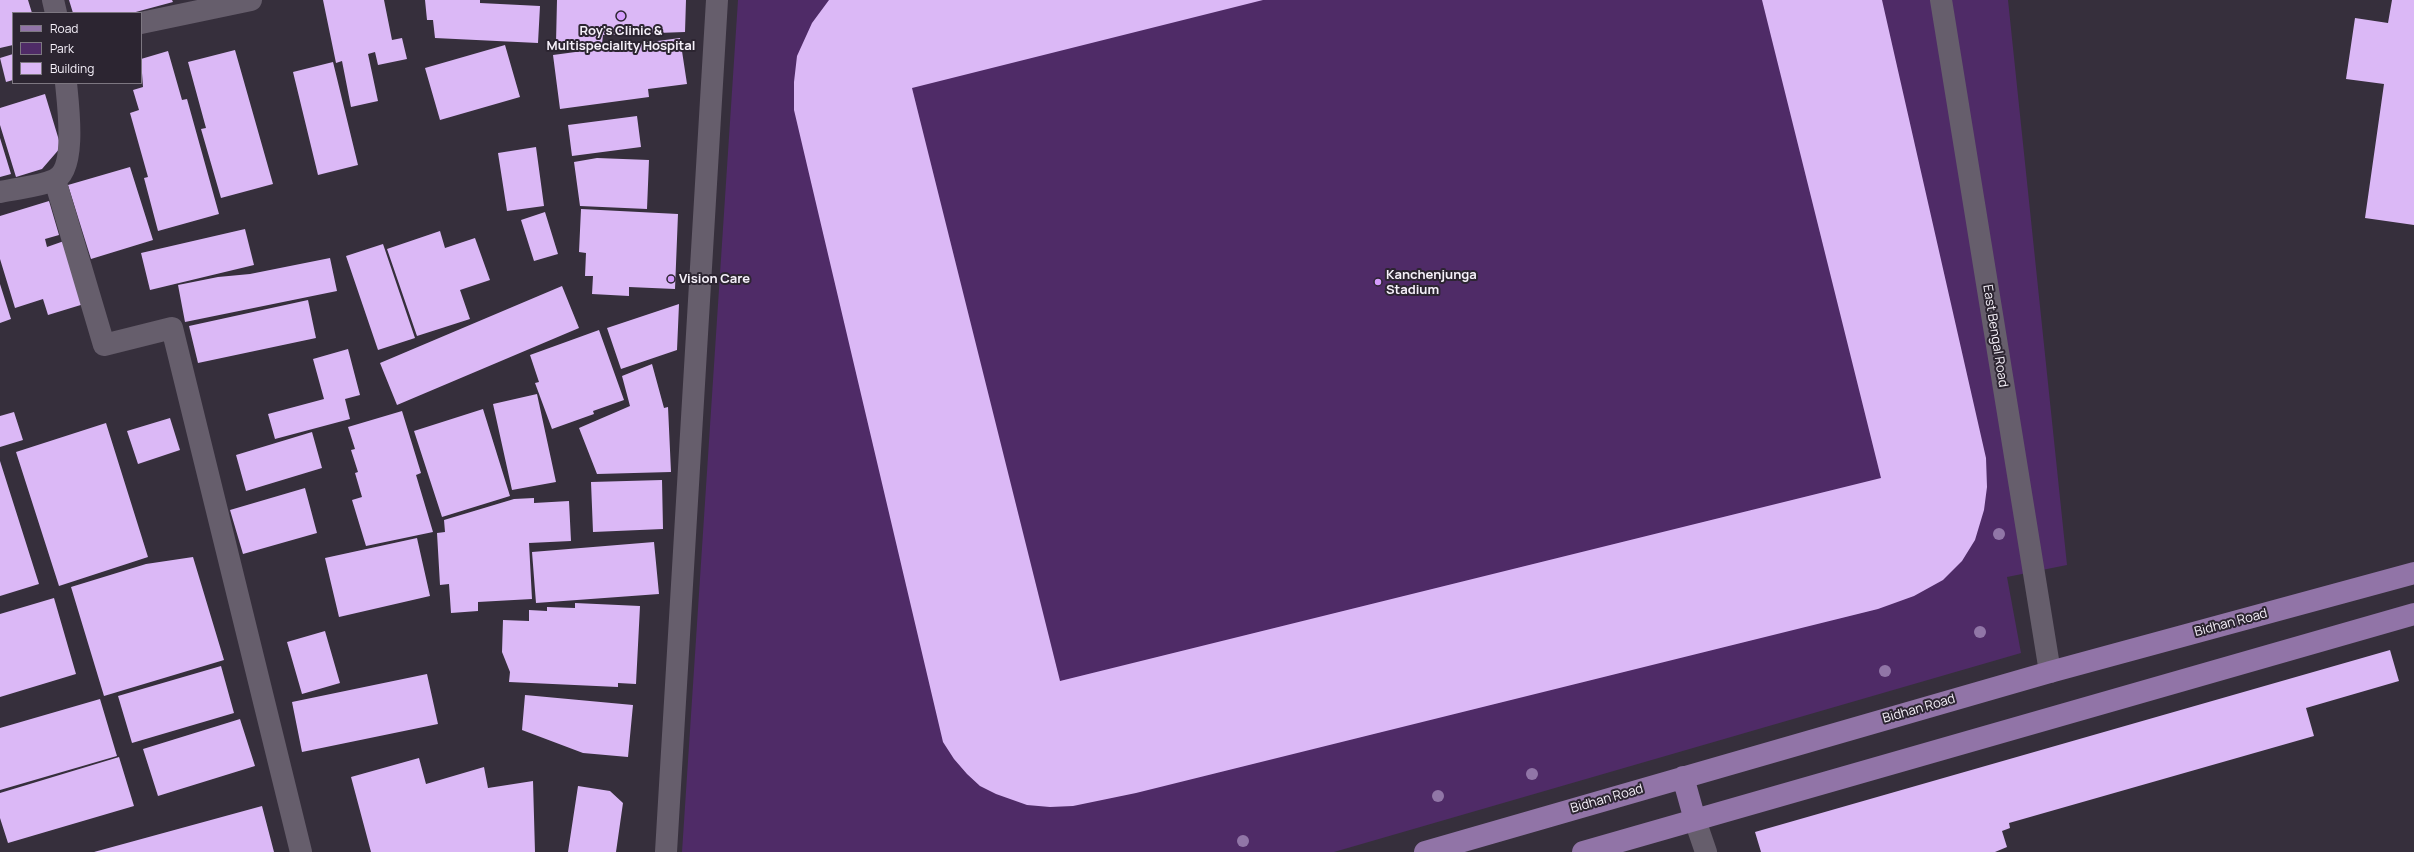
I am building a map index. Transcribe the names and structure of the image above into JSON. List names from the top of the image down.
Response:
{
  "streets": {
    "main road": ["Bidhan Road"],
    "street": ["East Bengal Road"]
  },
  "crossings": [
    ["East Bengal Road", "Bidhan Road"]
  ],
  "places": ["Roy's Clinic & Multispeciality Hospital", "Vision Care", "Kanchenjunga Stadium"],
  "legend": ["Road", "Park", "Building"]
}
